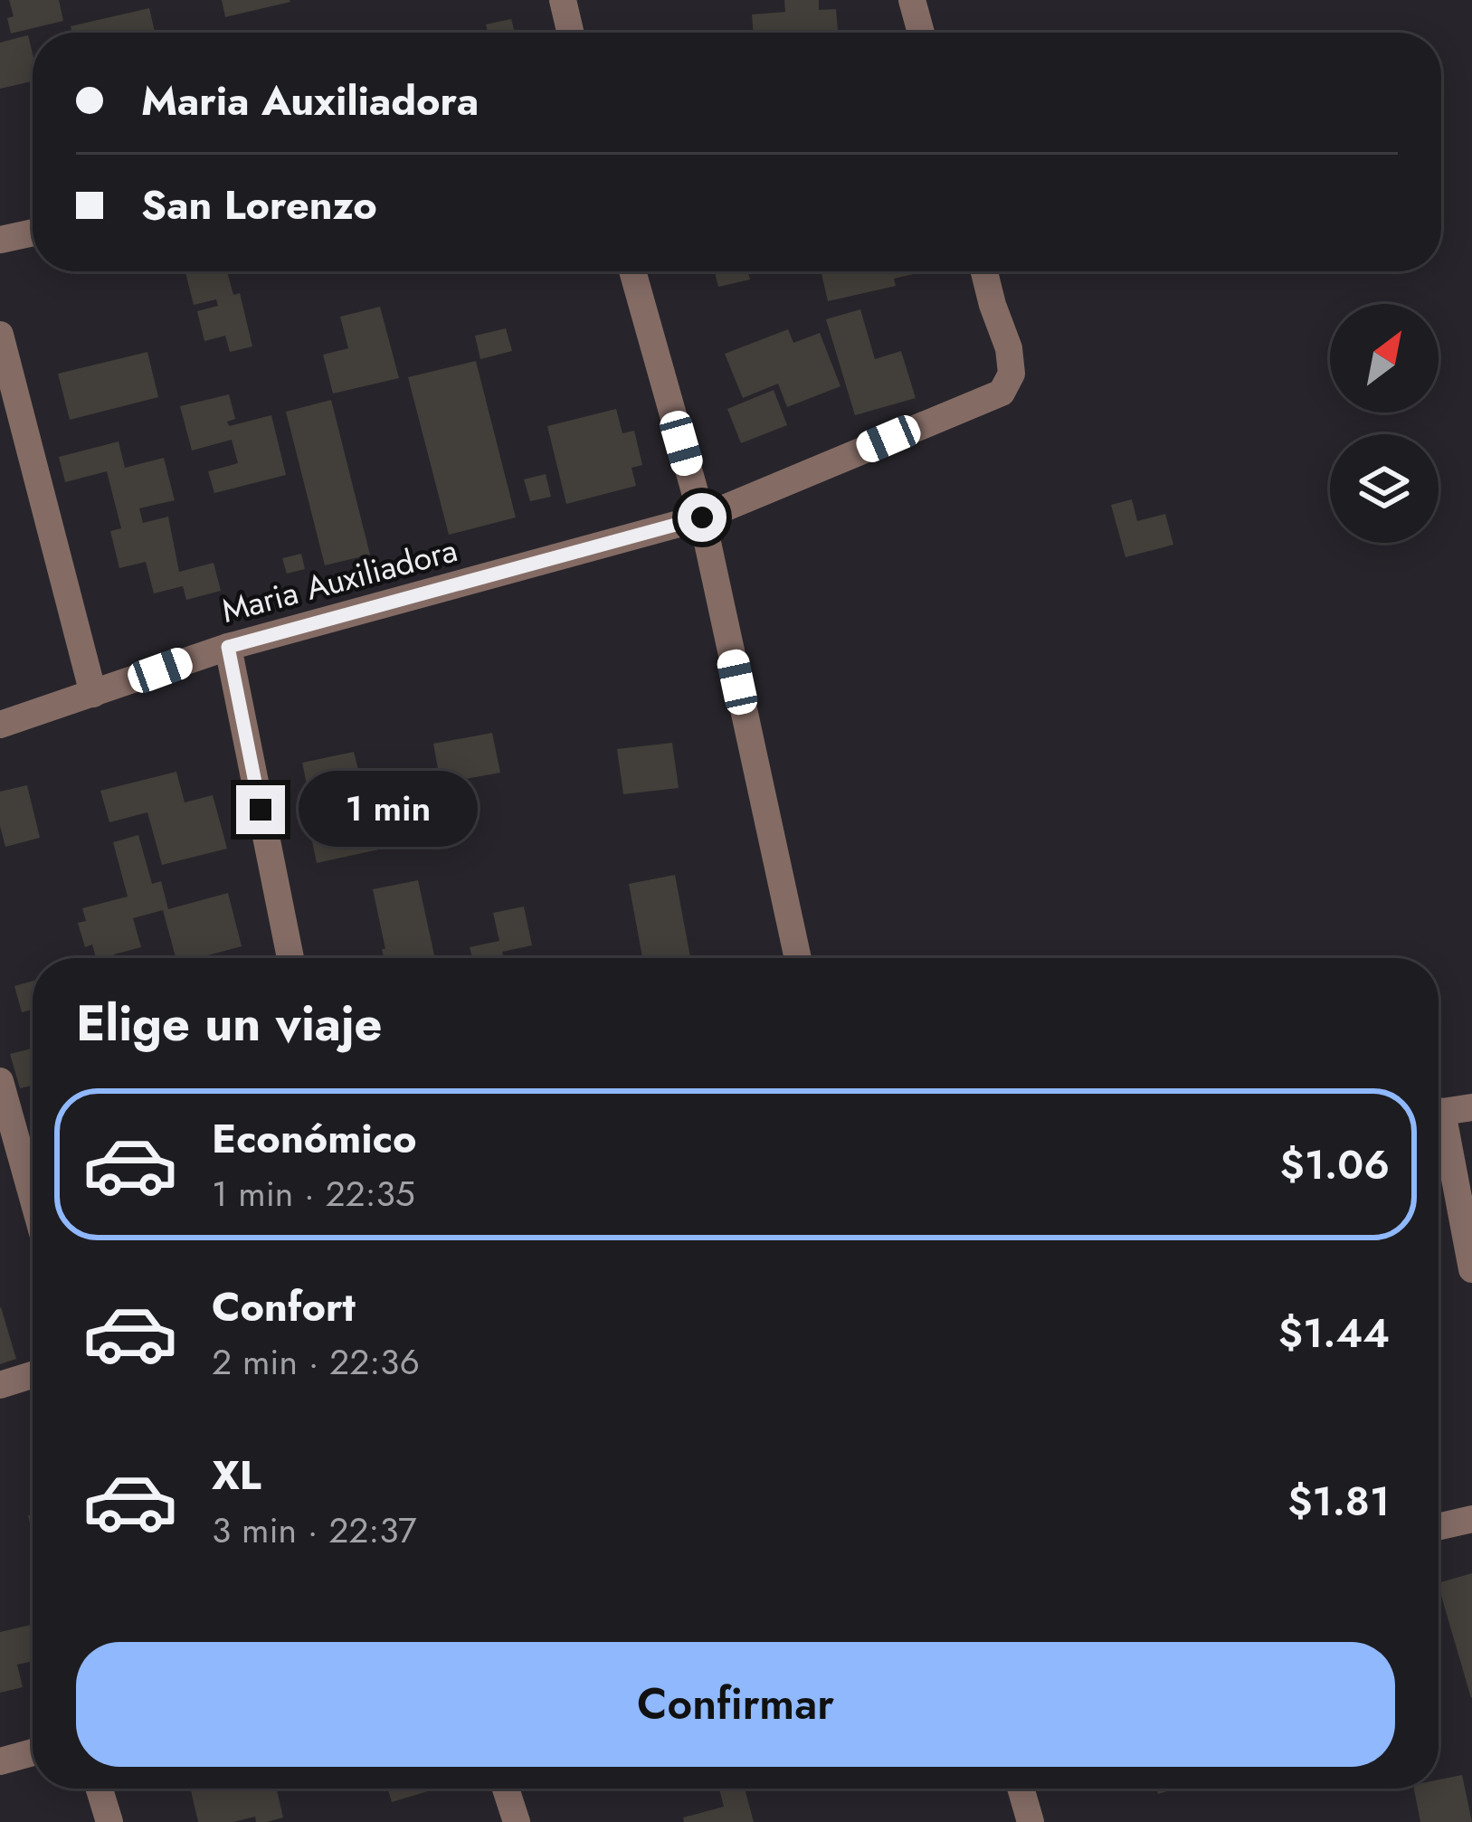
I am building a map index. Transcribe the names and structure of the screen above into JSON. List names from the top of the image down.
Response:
{
  "streets": {
    "street": ["Maria Auxiliadora"]
  },
  "north": "top right",
  "page": {
    "banner": ["Maria Auxiliadora", "San Lorenzo"],
    "bubble": "1 min",
    "heading": "Elige un viaje",
    "list": [
      {
        "name": "Económico",
        "note": "1 min · 22:35",
        "value": "$1.06"
      },
      {
        "name": "Confort",
        "note": "2 min · 22:36",
        "value": "$1.44"
      },
      {
        "name": "XL",
        "note": "3 min · 22:37",
        "value": "$1.81"
      }
    ],
    "buttons": "Confirmar"
  }
}
